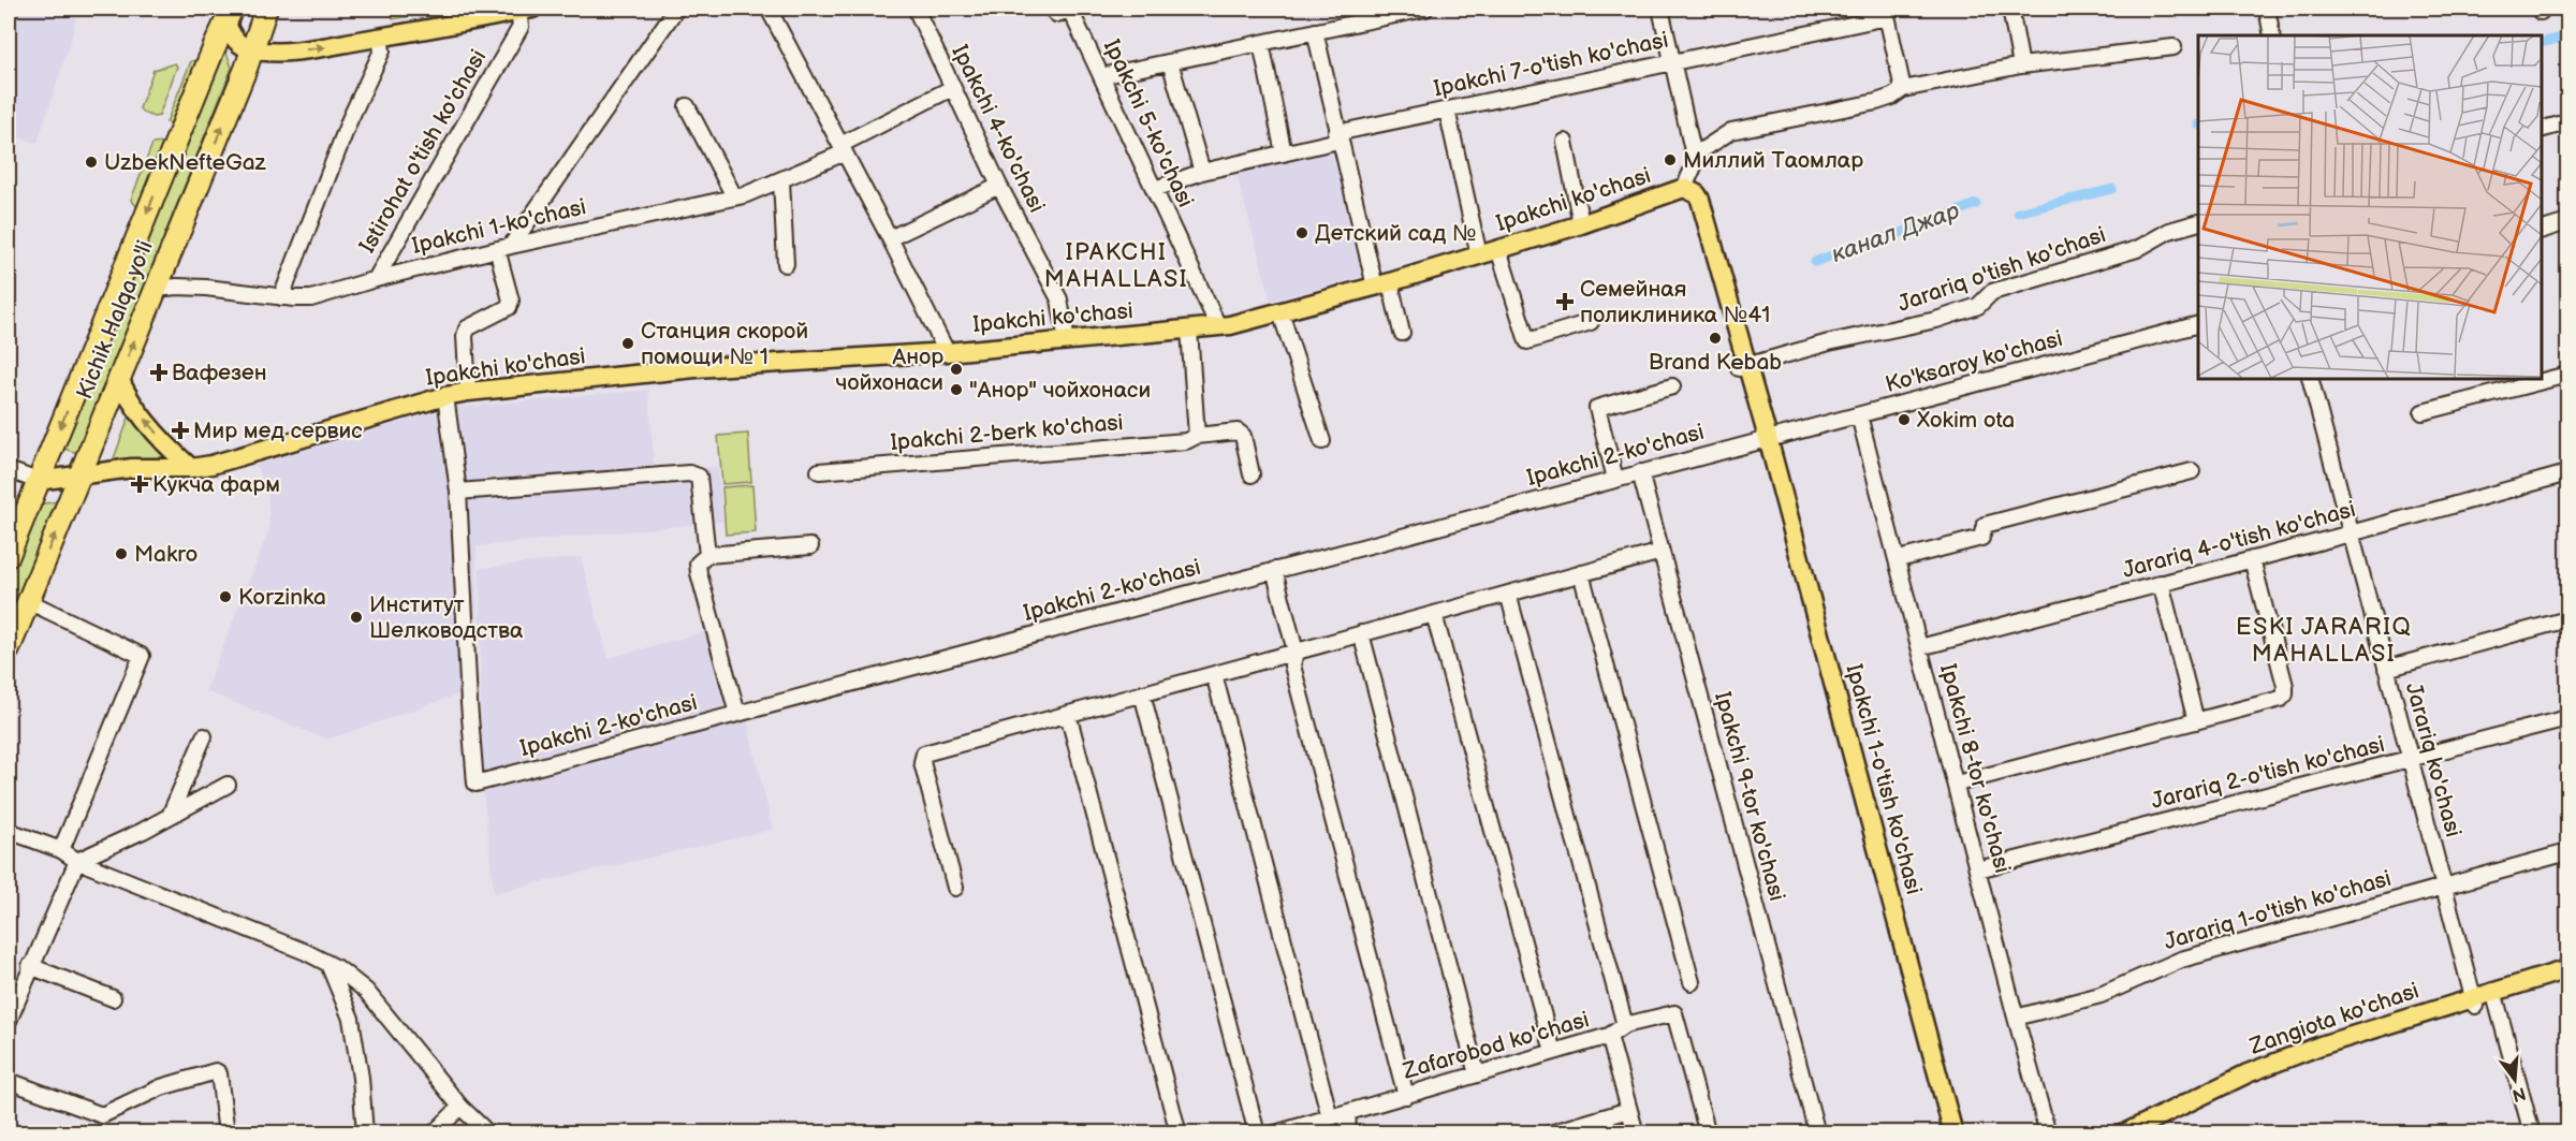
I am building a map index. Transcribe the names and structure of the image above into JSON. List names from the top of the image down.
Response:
{
  "streets": {
    "highway": ["Kichik Halqa yo'li"],
    "main road": ["Ipakchi ko'chasi", "Ipakchi 1-o'tish ko'chasi", "Zangiota ko'chasi"],
    "street": [
      "Ipakchi 7-o'tish ko'chasi",
      "Ipakchi 5-ko'chasi",
      "Ipakchi 4-ko'chasi",
      "Istirohat o'tish ko'chasi",
      "Ipakchi 1-ko'chasi",
      "Jarariq o'tish ko'chasi",
      "Ko'ksaroy ko'chasi",
      "Ipakchi 2-berk ko'chasi",
      "Ipakchi 2-ko'chasi",
      "Jarariq 4-o'tish ko'chasi",
      "Jarariq ko'chasi",
      "Ipakchi 8-tor ko'chasi",
      "Jarariq 2-o'tish ko'chasi",
      "Ipakchi 9-tor ko'chasi",
      "Jarariq 1-o'tish ko'chasi",
      "Zafarobod ko'chasi"
    ]
  },
  "crossings": [
    ["Ipakchi 7-o'tish ko'chasi", "Ipakchi 5-ko'chasi"],
    ["Ipakchi 5-ko'chasi", "Ipakchi ko'chasi"],
    ["Ipakchi 4-ko'chasi", "Ipakchi ko'chasi"],
    ["Ipakchi 4-ko'chasi", "Ipakchi 1-ko'chasi"],
    ["Istirohat o'tish ko'chasi", "Ipakchi 1-ko'chasi"],
    ["Ipakchi ko'chasi", "Ipakchi 1-ko'chasi"],
    ["Ipakchi ko'chasi", "Kichik Halqa yo'li"],
    ["Ipakchi 1-ko'chasi", "Kichik Halqa yo'li"],
    ["Ko'ksaroy ko'chasi", "Ipakchi 2-ko'chasi"],
    ["Ko'ksaroy ko'chasi", "Ipakchi 8-tor ko'chasi"],
    ["Ko'ksaroy ko'chasi", "Ipakchi 1-o'tish ko'chasi"],
    ["Ipakchi 2-ko'chasi", "Ipakchi 1-o'tish ko'chasi"],
    ["Ipakchi 2-ko'chasi", "Ipakchi 9-tor ko'chasi"],
    ["Jarariq 4-o'tish ko'chasi", "Jarariq ko'chasi"],
    ["Jarariq 4-o'tish ko'chasi", "Ipakchi 8-tor ko'chasi"],
    ["Jarariq ko'chasi", "Jarariq 2-o'tish ko'chasi"],
    ["Jarariq ko'chasi", "Jarariq 1-o'tish ko'chasi"],
    ["Jarariq ko'chasi", "Zangiota ko'chasi"],
    ["Ipakchi 8-tor ko'chasi", "Jarariq 2-o'tish ko'chasi"],
    ["Ipakchi 8-tor ko'chasi", "Jarariq 1-o'tish ko'chasi"]
  ],
  "districts": ["IPAKCHI MAHALLASI", "ESKI JARARIQ MAHALLASI"],
  "water": ["канал Джар"],
  "places": {
    "other": [
      "Миллий Таомлар",
      "UzbekNefteGaz",
      "Детский сад №",
      "Brand Kebab",
      "Станция скорой помощи № 1",
      "Анор чойхонаси",
      "\"Анор\" чойхонаси",
      "Xokim ota",
      "Makro",
      "Korzinka",
      "Институт Шелководства"
    ],
    "health": [
      "Семейная поликлиника №41",
      "Вафезен",
      "Мир мед сервис",
      "Кукча фарм"
    ]
  },
  "north": "bottom"
}
